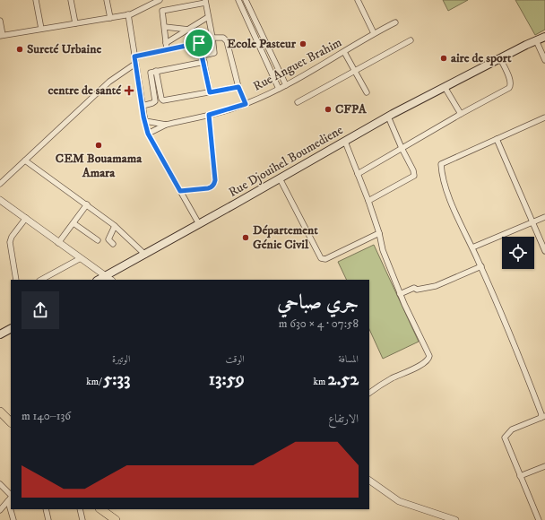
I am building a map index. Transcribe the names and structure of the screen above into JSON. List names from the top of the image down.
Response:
{
  "streets": {
    "main road": ["Rue Djouihel Boumediene"],
    "street": ["Rue Anguet Brahim"]
  },
  "places": {
    "other": [
      "Ecole Pasteur",
      "Sureté Urbaine",
      "aire de sport",
      "CFPA",
      "CEM Bouamama Amara",
      "Département Génie Civil"
    ],
    "health": ["centre de santé"]
  },
  "page": {
    "heading": ["جري صباحي", "07:58 · 4 × 630 m"],
    "stats": [
      ["المسافة", "2.52 km"],
      ["الوقت", "13:59"],
      ["الوتيرة", "5:33 /km"]
    ],
    "chart": ["الارتفاع", "136–140 m"]
  }
}
